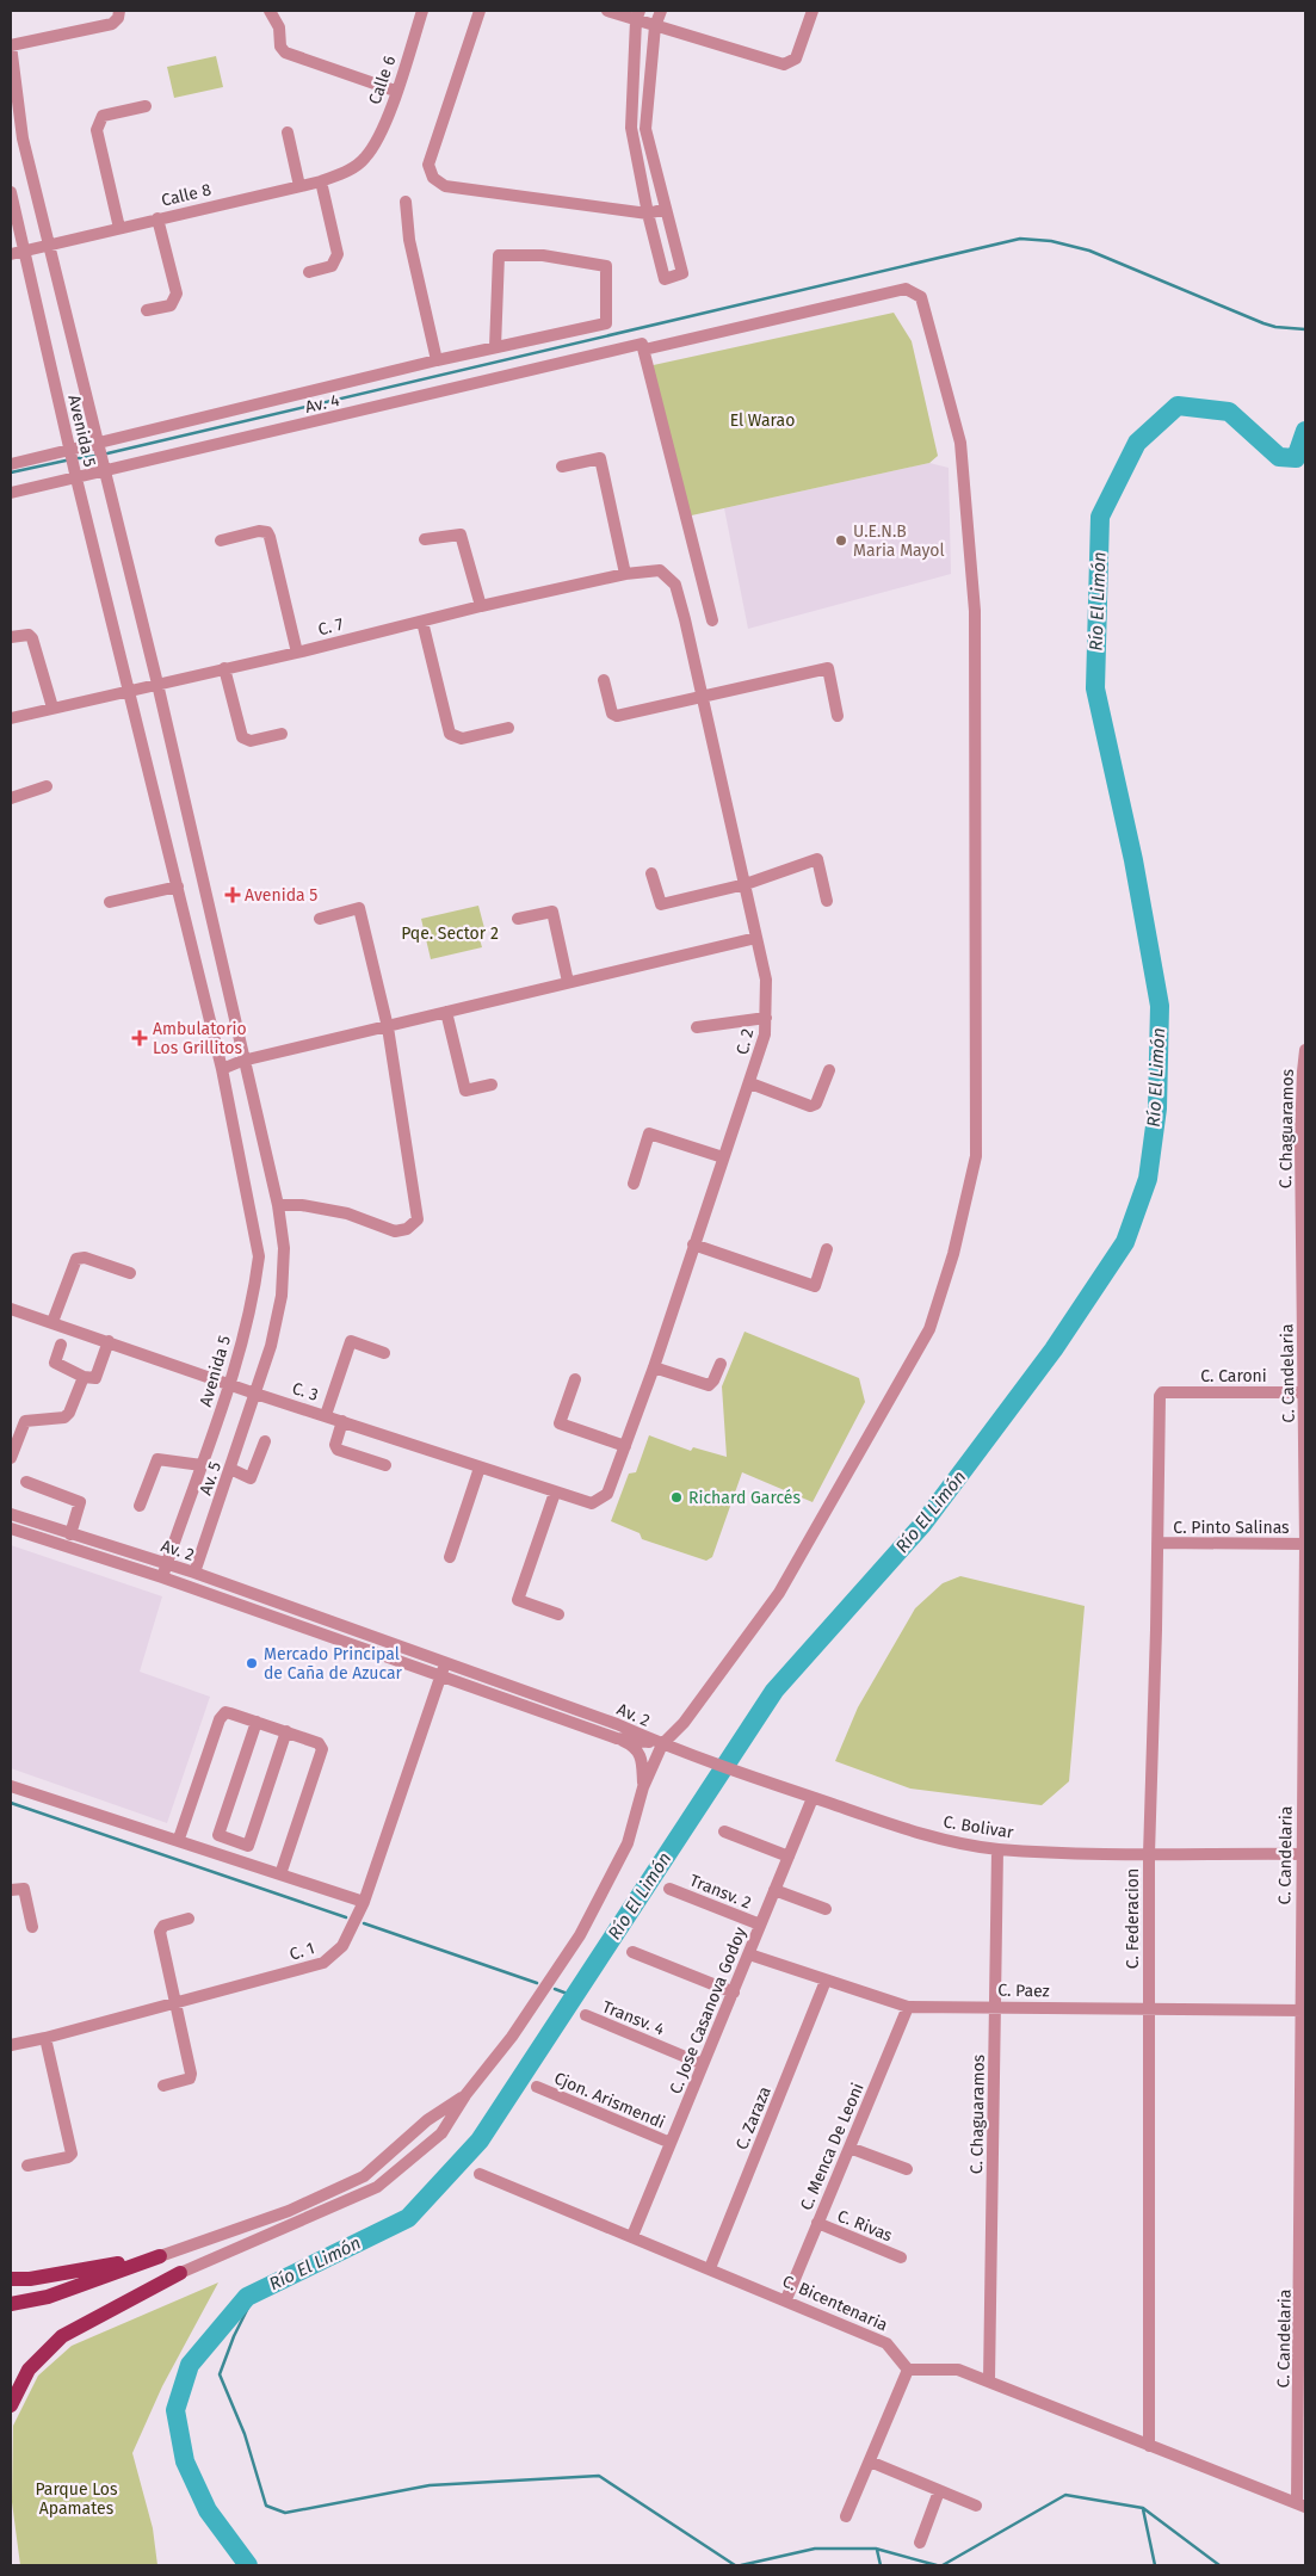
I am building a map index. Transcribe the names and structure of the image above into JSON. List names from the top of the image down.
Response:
{
  "streets": {
    "street": [
      "Calle 6",
      "Calle 8",
      "Av. 4",
      "Avenida 5",
      "C. 7",
      "C. 2",
      "C. Chaguaramos",
      "C. Candelaria",
      "C. Caroni",
      "C. 3",
      "Av. 5",
      "C. Pinto Salinas",
      "Av. 2",
      "C. Bolivar",
      "Transv. 2",
      "C. Federacion",
      "C. 1",
      "C. Paez",
      "C. Jose Casanova Godoy",
      "Transv. 4",
      "Cjon. Arismendi",
      "C. Zaraza",
      "C. Menca De Leoni",
      "C. Rivas",
      "C. Bicentenaria"
    ]
  },
  "crossings": [
    ["Calle 6", "Calle 8"],
    ["Calle 8", "Avenida 5"],
    ["Av. 4", "Avenida 5"],
    ["Av. 4", "Av. 2"],
    ["Av. 4", "C. Bolivar"],
    ["Avenida 5", "C. 7"],
    ["Avenida 5", "C. 3"],
    ["Avenida 5", "Av. 5"],
    ["Avenida 5", "Av. 2"],
    ["C. 7", "C. 2"],
    ["C. 2", "C. 3"],
    ["C. Chaguaramos", "C. Candelaria"],
    ["C. Chaguaramos", "C. Bolivar"],
    ["C. Chaguaramos", "C. Paez"],
    ["C. Candelaria", "C. Caroni"],
    ["C. Candelaria", "C. Pinto Salinas"],
    ["C. Candelaria", "C. Bolivar"],
    ["C. Candelaria", "C. Paez"],
    ["C. Caroni", "C. Federacion"],
    ["C. 3", "Av. 5"],
    ["Av. 5", "Av. 2"],
    ["C. Pinto Salinas", "C. Federacion"],
    ["Av. 2", "C. Bolivar"],
    ["Av. 2", "C. 1"],
    ["C. Bolivar", "C. Federacion"],
    ["C. Bolivar", "C. Jose Casanova Godoy"],
    ["Transv. 2", "C. Jose Casanova Godoy"],
    ["C. Federacion", "C. Paez"],
    ["C. Paez", "C. Jose Casanova Godoy"],
    ["C. Paez", "C. Zaraza"],
    ["C. Paez", "C. Menca De Leoni"],
    ["C. Jose Casanova Godoy", "Transv. 4"],
    ["C. Jose Casanova Godoy", "Cjon. Arismendi"],
    ["C. Jose Casanova Godoy", "C. Bicentenaria"],
    ["C. Zaraza", "C. Bicentenaria"],
    ["C. Menca De Leoni", "C. Rivas"],
    ["C. Menca De Leoni", "C. Bicentenaria"]
  ],
  "water": ["Río El Limón"],
  "parks": ["El Warao", "Pqe. Sector 2", "Parque Los Apamates"],
  "places": {
    "other": ["U.E.N.B Maria Mayol", "Richard Garcés", "Mercado Principal de Caña de Azucar"],
    "health": ["Avenida 5", "Ambulatorio Los Grillitos"]
  }
}
